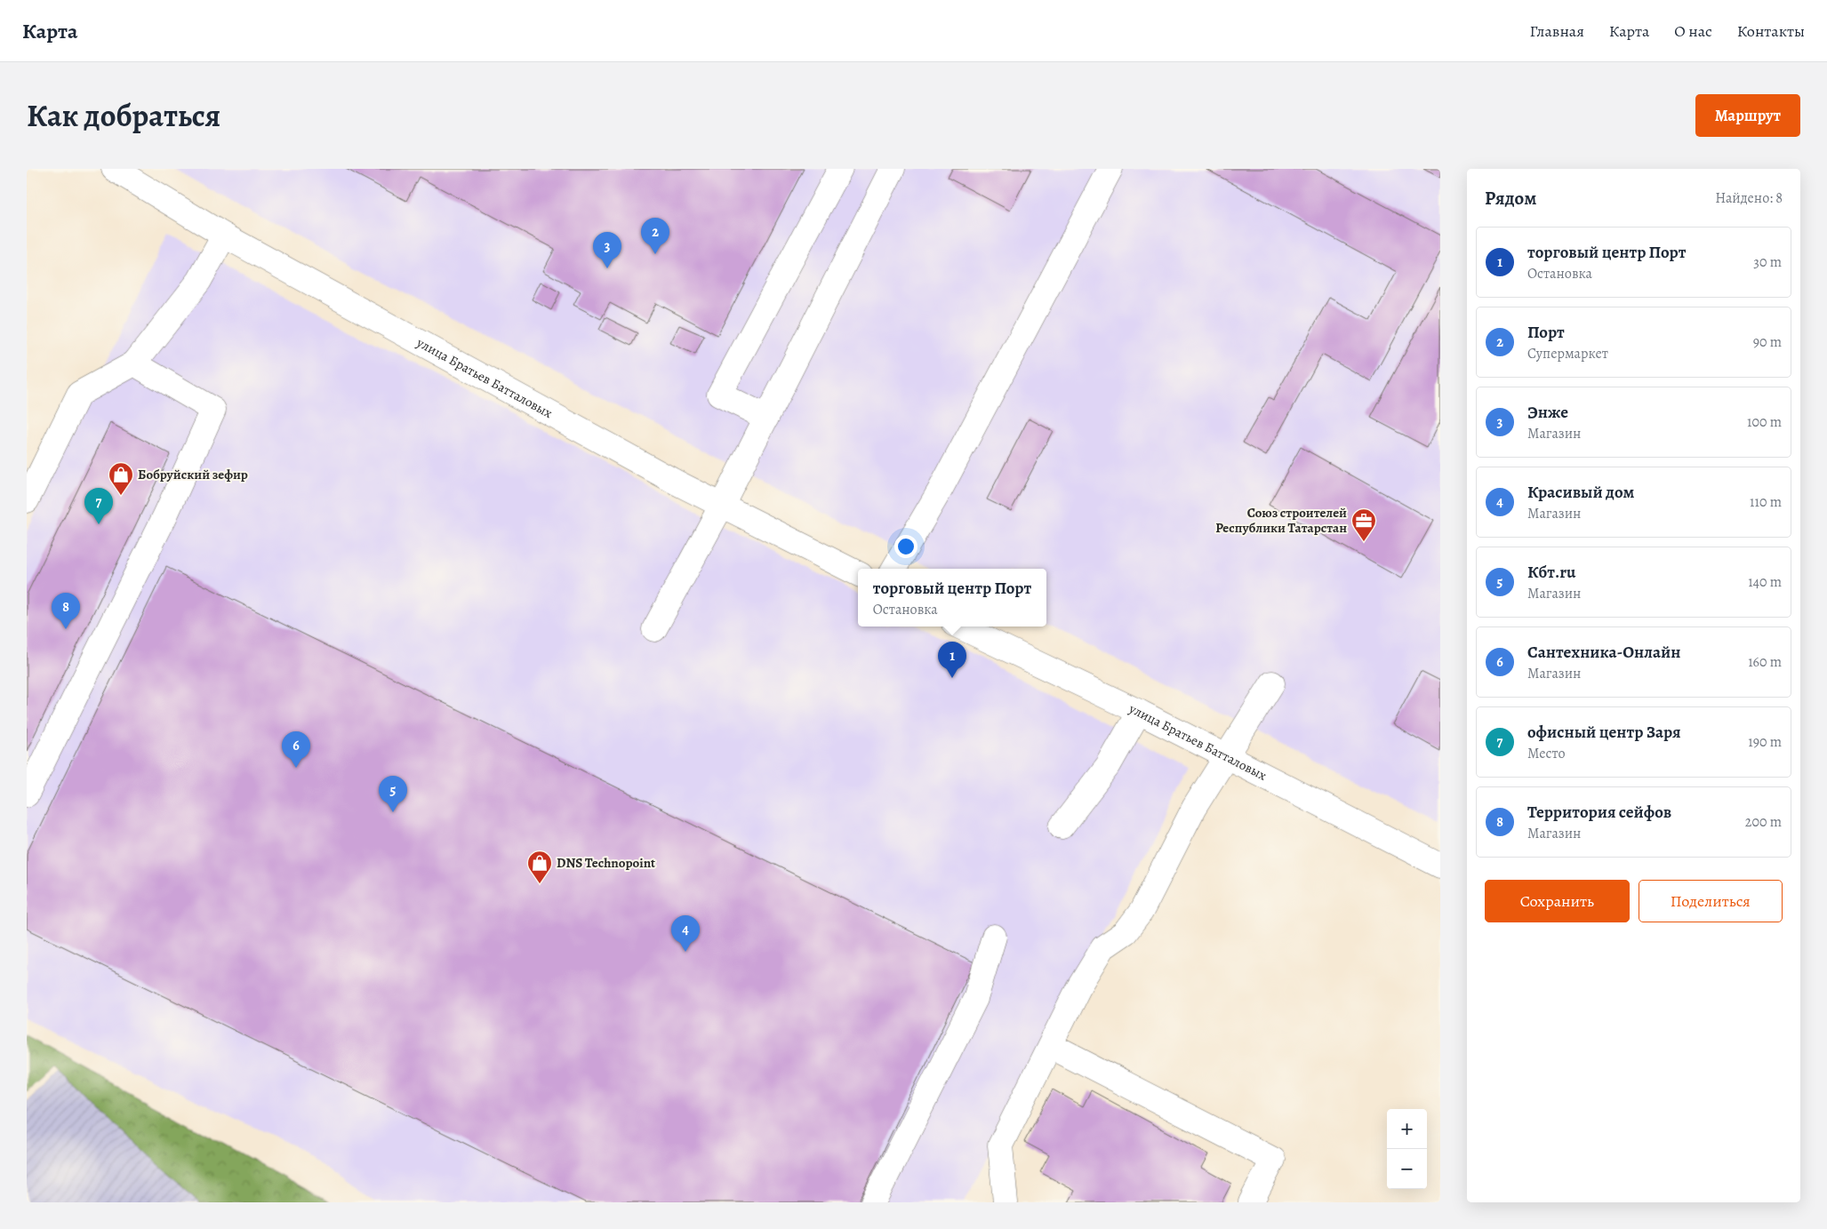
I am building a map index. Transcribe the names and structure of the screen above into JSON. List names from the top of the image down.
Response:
{
  "streets": {
    "street": ["улица Братьев Батталовых"]
  },
  "places": {
    "shop": ["Бобруйский зефир", "DNS Technopoint"],
    "office": ["Союз строителей Республики Татарстан"]
  },
  "page": {
    "header": "Карта",
    "nav": [
      "Главная",
      "Карта",
      "О нас",
      "Контакты"
    ],
    "title": "Как добраться",
    "buttons": [
      "Маршрут",
      ["Сохранить", "Поделиться"]
    ],
    "heading": ["Рядом", "Найдено: 8"],
    "pins": [
      "2",
      "3",
      "7",
      "8",
      "1",
      "6",
      "5",
      "4"
    ],
    "list": [
      {
        "mark": "1",
        "name": "торговый центр Порт",
        "note": "Остановка",
        "value": "30 m"
      },
      {
        "mark": "2",
        "name": "Порт",
        "note": "Супермаркет",
        "value": "90 m"
      },
      {
        "mark": "3",
        "name": "Энже",
        "note": "Магазин",
        "value": "100 m"
      },
      {
        "mark": "4",
        "name": "Красивый дом",
        "note": "Магазин",
        "value": "110 m"
      },
      {
        "mark": "5",
        "name": "Кбт.ru",
        "note": "Магазин",
        "value": "140 m"
      },
      {
        "mark": "6",
        "name": "Сантехника-Онлайн",
        "note": "Магазин",
        "value": "160 m"
      },
      {
        "mark": "7",
        "name": "офисный центр Заря",
        "note": "Место",
        "value": "190 m"
      },
      {
        "mark": "8",
        "name": "Территория сейфов",
        "note": "Магазин",
        "value": "200 m"
      }
    ],
    "popup": ["торговый центр Порт", "Остановка"],
    "map_buttons": ["+", "−"]
  }
}
